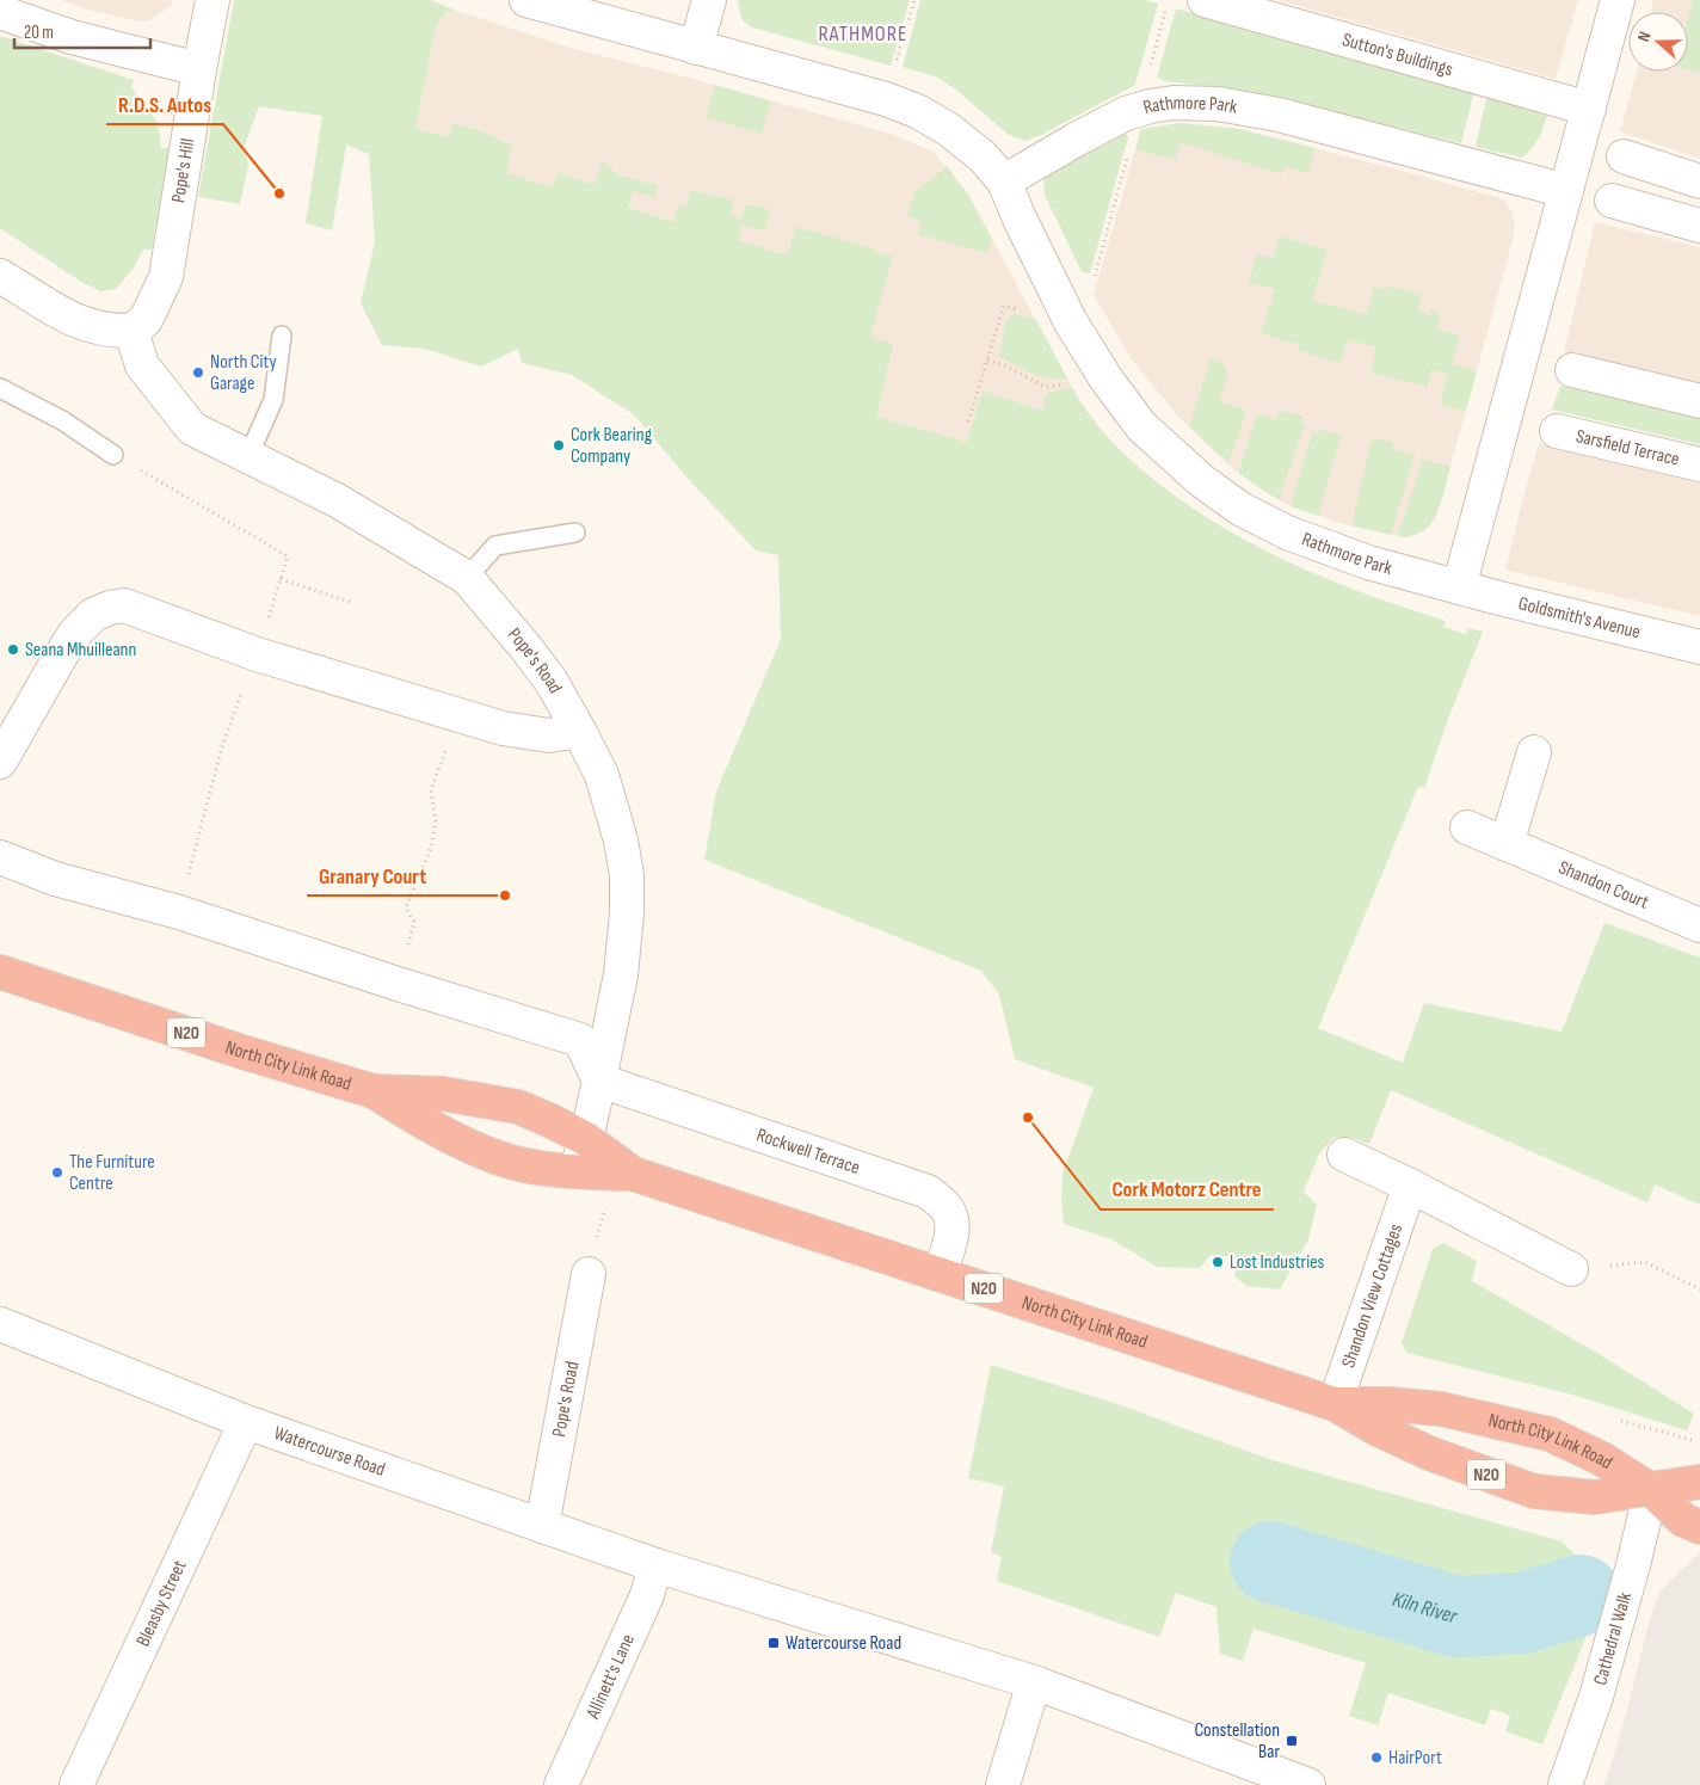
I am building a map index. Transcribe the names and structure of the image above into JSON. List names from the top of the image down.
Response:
{
  "streets": {
    "highway": ["N20", "North City Link Road"],
    "street": [
      "Sutton's Buildings",
      "Rathmore Park",
      "Pope's Hill",
      "Sarsfield Terrace",
      "Goldsmith's Avenue",
      "Pope's Road",
      "Shandon Court",
      "Rockwell Terrace",
      "Shandon View Cottages",
      "Watercourse Road",
      "Bleasby Street",
      "Cathedral Walk",
      "Allinett's Lane"
    ]
  },
  "crossings": [
    ["Rathmore Park", "Goldsmith's Avenue"],
    ["Pope's Hill", "Pope's Road"],
    ["Pope's Road", "North City Link Road"],
    ["Pope's Road", "Rockwell Terrace"],
    ["Pope's Road", "Watercourse Road"],
    ["North City Link Road", "Rockwell Terrace"],
    ["North City Link Road", "Shandon View Cottages"],
    ["North City Link Road", "Cathedral Walk"],
    ["Watercourse Road", "Bleasby Street"],
    ["Watercourse Road", "Allinett's Lane"]
  ],
  "districts": ["RATHMORE"],
  "water": ["Kiln River"],
  "places": {
    "other": [
      "R.D.S. Autos",
      "North City Garage",
      "Cork Bearing Company",
      "Seana Mhuilleann",
      "Granary Court",
      "Cork Motorz Centre",
      "The Furniture Centre",
      "Lost Industries",
      "HairPort"
    ],
    "transit": ["Watercourse Road", "Constellation Bar"]
  },
  "scale_bar": "20 m",
  "north": "left"
}
